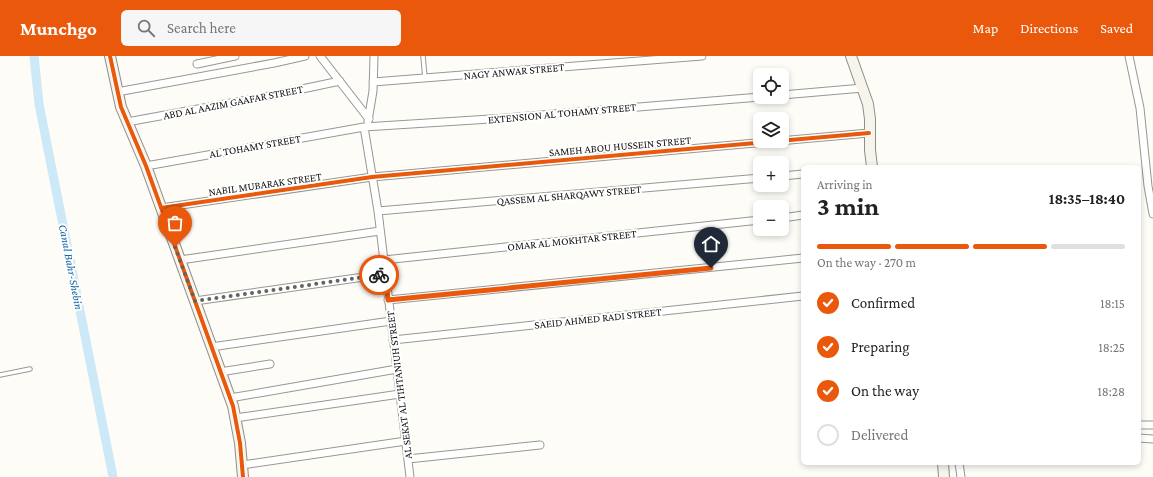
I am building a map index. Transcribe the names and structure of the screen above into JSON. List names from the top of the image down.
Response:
{
  "streets": {
    "street": [
      "NAGY ANWAR STREET",
      "ABD AL AAZIM GAAFAR STREET",
      "EXTENSION AL TOHAMY STREET",
      "AL TOHAMY STREET",
      "SAMEH ABOU HUSSEIN STREET",
      "NABIL MUBARAK STREET",
      "QASSEM AL SHARQAWY STREET",
      "OMAR AL MOKHTAR STREET",
      "SAEID AHMED RADI STREET",
      "AL SEKAT AL TIHTANIUH STREET"
    ]
  },
  "crossings": [
    ["NAGY ANWAR STREET", "AL SEKAT AL TIHTANIUH STREET"],
    ["EXTENSION AL TOHAMY STREET", "AL TOHAMY STREET"],
    ["EXTENSION AL TOHAMY STREET", "AL SEKAT AL TIHTANIUH STREET"],
    ["AL TOHAMY STREET", "AL SEKAT AL TIHTANIUH STREET"],
    ["SAMEH ABOU HUSSEIN STREET", "NABIL MUBARAK STREET"],
    ["SAMEH ABOU HUSSEIN STREET", "AL SEKAT AL TIHTANIUH STREET"],
    ["NABIL MUBARAK STREET", "AL SEKAT AL TIHTANIUH STREET"],
    ["QASSEM AL SHARQAWY STREET", "AL SEKAT AL TIHTANIUH STREET"],
    ["OMAR AL MOKHTAR STREET", "AL SEKAT AL TIHTANIUH STREET"],
    ["SAEID AHMED RADI STREET", "AL SEKAT AL TIHTANIUH STREET"]
  ],
  "water": ["Canal Bahr-Shebin"],
  "page": {
    "header": "Munchgo",
    "search": "Search here",
    "nav": ["Map", "Directions", "Saved"],
    "map_buttons": ["+", "−"],
    "heading": ["3 min", "Arriving in", "18:35–18:40"],
    "bar": "On the way · 270 m",
    "list": [
      ["Confirmed", "18:15"],
      ["Preparing", "18:25"],
      ["On the way", "18:28"],
      "Delivered"
    ]
  }
}
